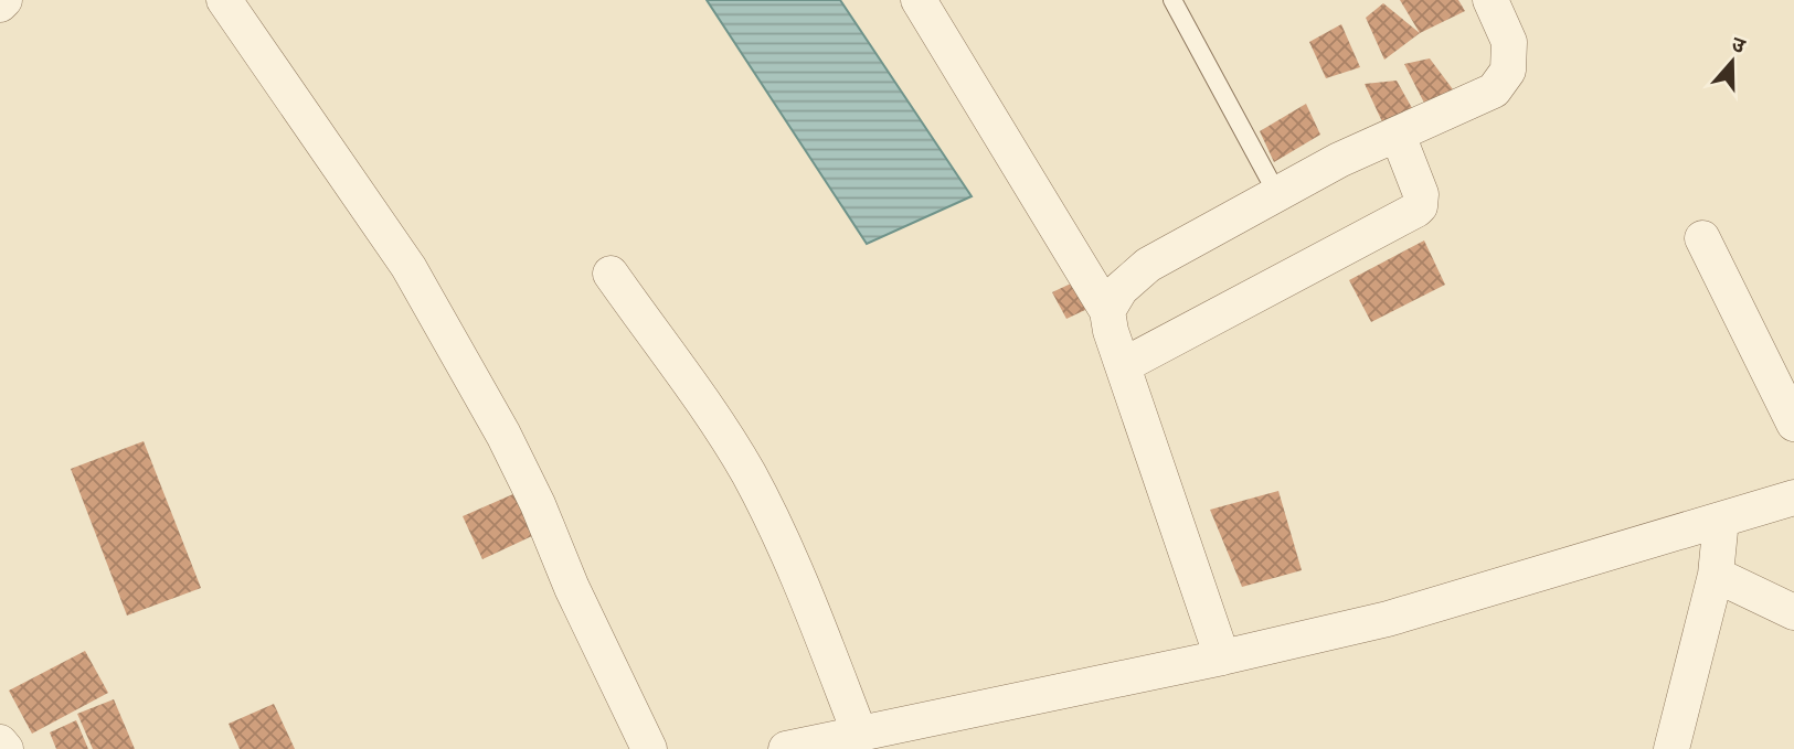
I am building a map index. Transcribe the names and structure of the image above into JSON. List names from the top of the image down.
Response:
{
  "north": "top"
}
